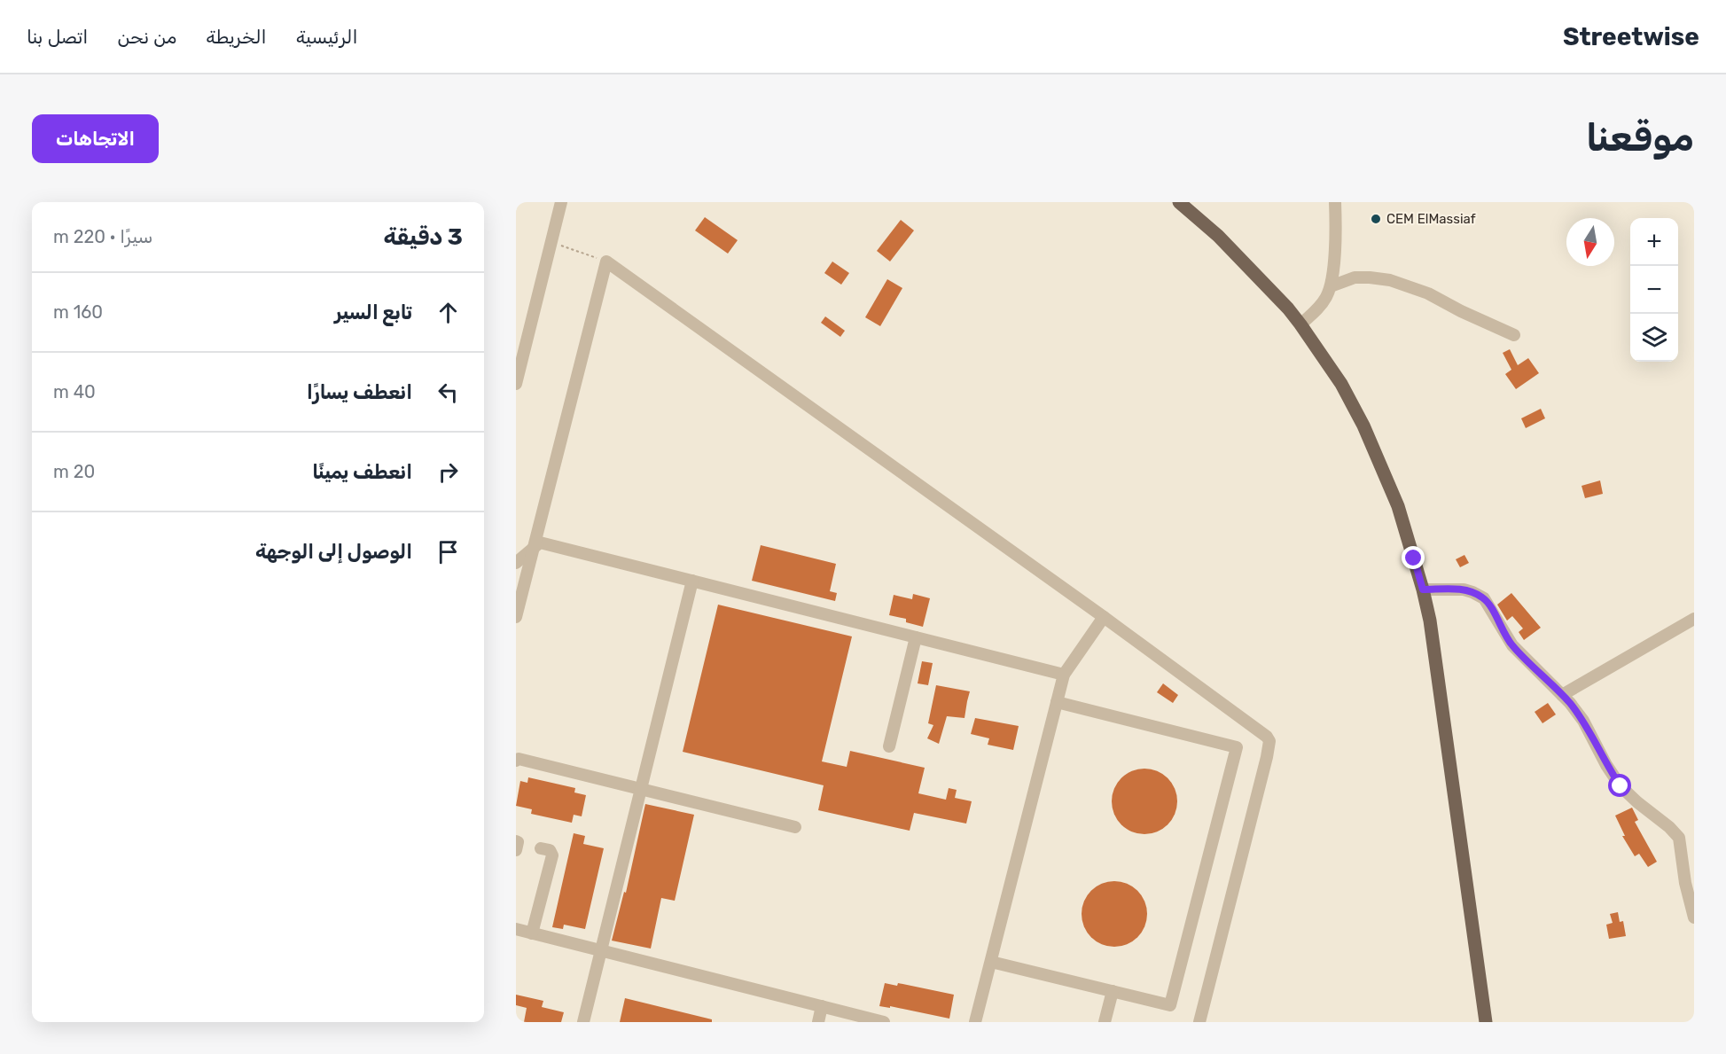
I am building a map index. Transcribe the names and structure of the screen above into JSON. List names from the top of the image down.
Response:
{
  "places": ["CEM ElMassiaf"],
  "north": "bottom",
  "page": {
    "header": "Streetwise",
    "nav": [
      "الرئيسية",
      "الخريطة",
      "من نحن",
      "اتصل بنا"
    ],
    "buttons": "الاتجاهات",
    "title": "موقعنا",
    "heading": ["3 دقيقة", "سيرًا · 220 m"],
    "map_buttons": ["+", "−"],
    "list": [
      ["تابع السير", "160 m"],
      ["انعطف يسارًا", "40 m"],
      ["انعطف يمينًا", "20 m"],
      "الوصول إلى الوجهة"
    ]
  }
}
